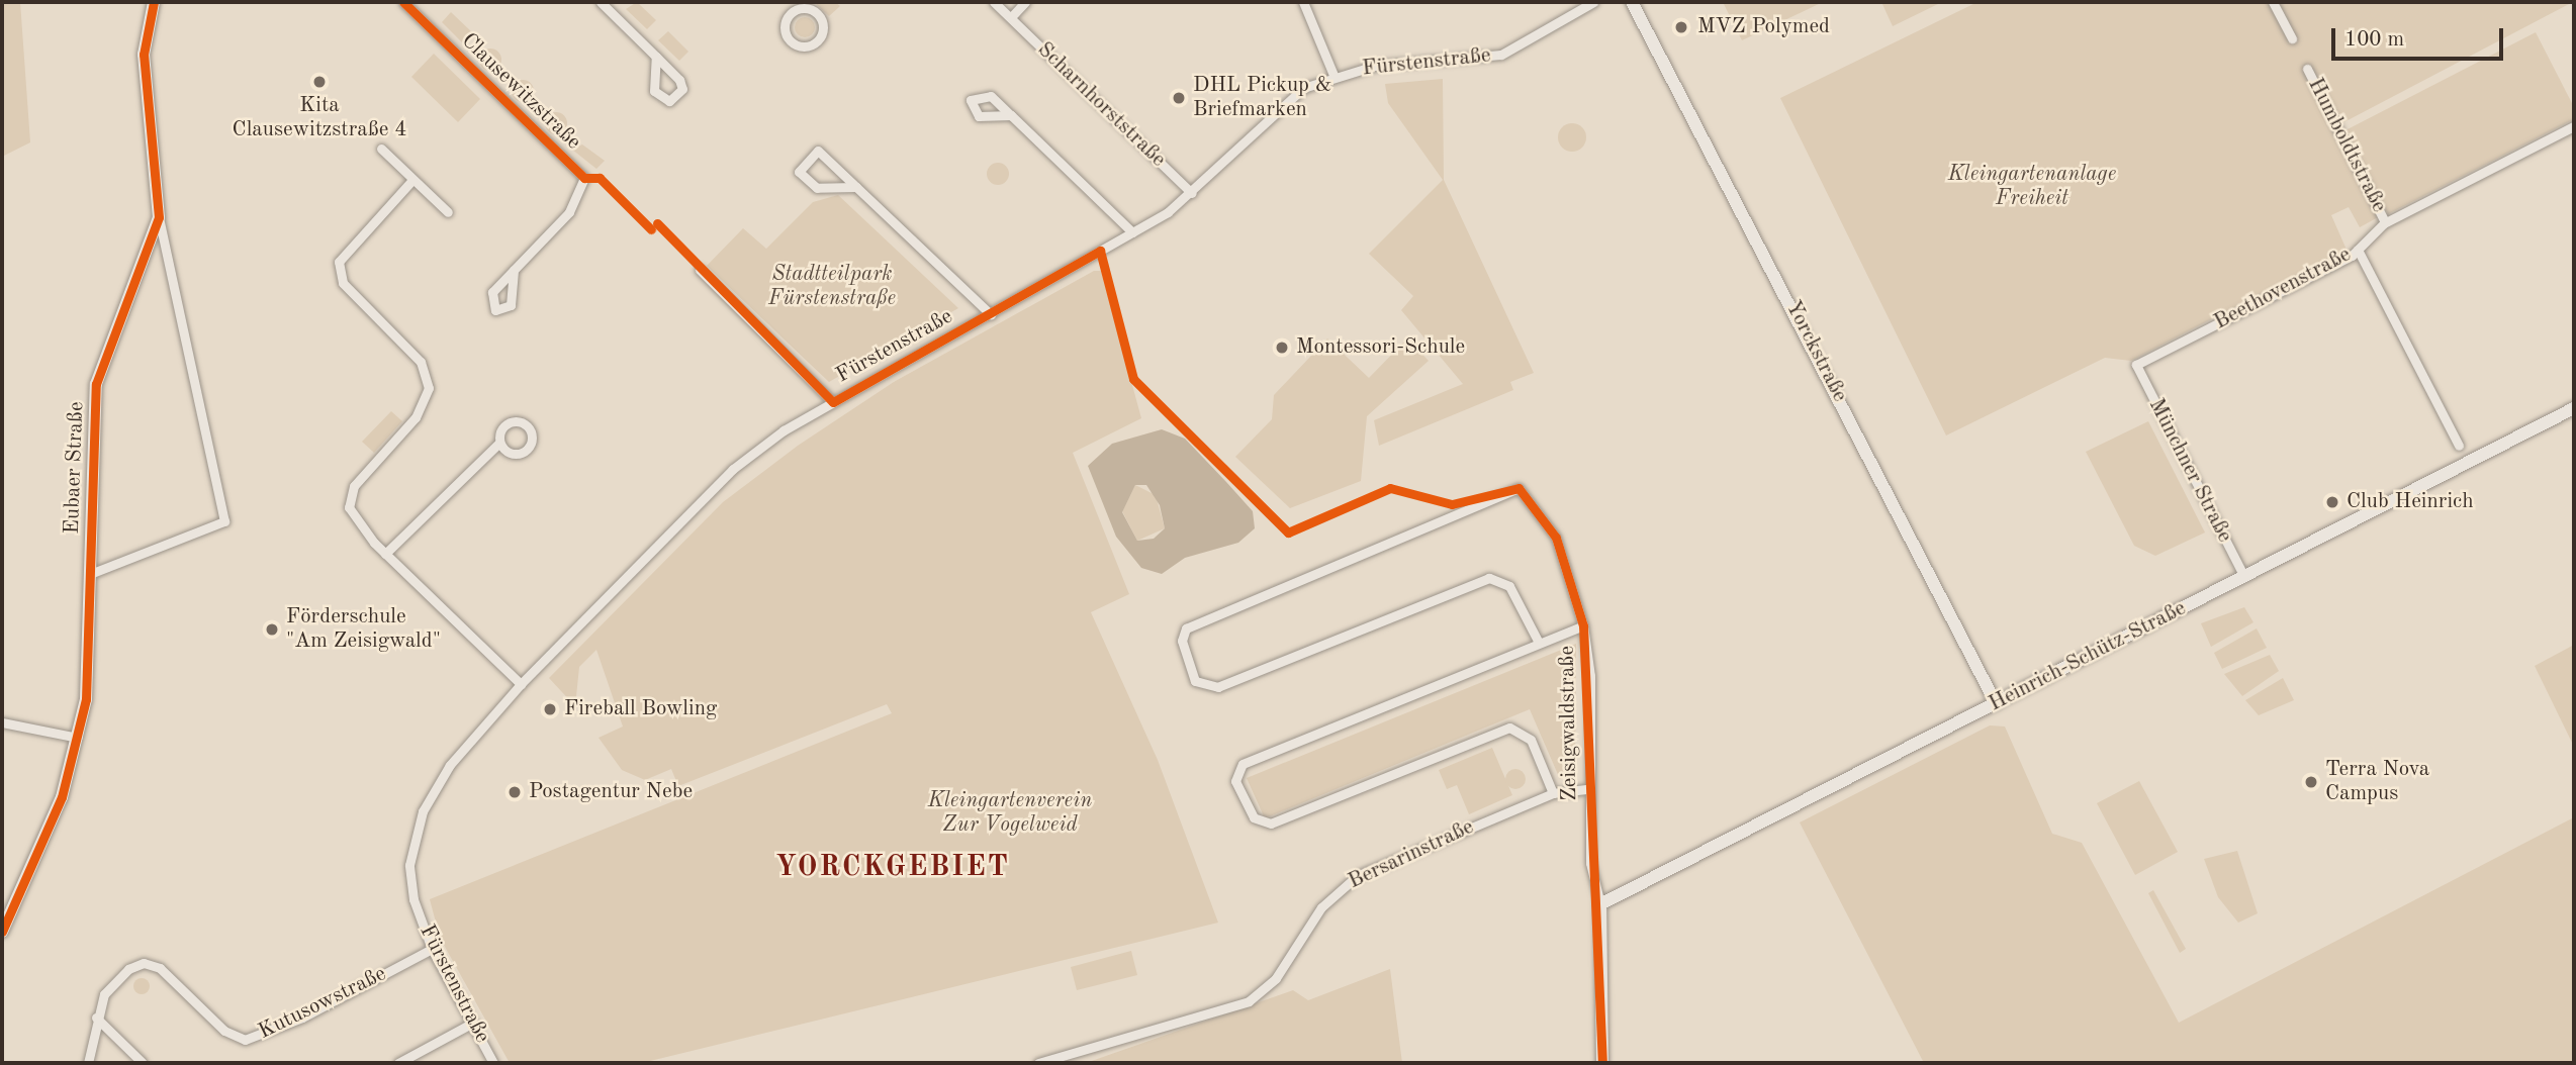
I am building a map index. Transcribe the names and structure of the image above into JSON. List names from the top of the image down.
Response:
{
  "streets": {
    "street": [
      "Fürstenstraße",
      "Clausewitzstraße",
      "Scharnhorststraße",
      "Humboldtstraße",
      "Beethovenstraße",
      "Yorckstraße",
      "Eubaer Straße",
      "Münchner Straße",
      "Heinrich-Schütz-Straße",
      "Zeisigwaldstraße",
      "Bersarinstraße",
      "Kutusowstraße"
    ]
  },
  "crossings": [
    ["Fürstenstraße", "Scharnhorststraße"],
    ["Fürstenstraße", "Kutusowstraße"],
    ["Humboldtstraße", "Beethovenstraße"],
    ["Beethovenstraße", "Münchner Straße"],
    ["Yorckstraße", "Heinrich-Schütz-Straße"],
    ["Münchner Straße", "Heinrich-Schütz-Straße"],
    ["Heinrich-Schütz-Straße", "Zeisigwaldstraße"],
    ["Zeisigwaldstraße", "Bersarinstraße"]
  ],
  "districts": ["YORCKGEBIET"],
  "parks": ["Kleingartenanlage Freiheit", "Stadtteilpark Fürstenstraße", "Kleingartenverein Zur Vogelweid"],
  "places": [
    "MVZ Polymed",
    "Kita Clausewitzstraße 4",
    "DHL Pickup & Briefmarken",
    "Montessori-Schule",
    "Club Heinrich",
    "Förderschule \"Am Zeisigwald\"",
    "Fireball Bowling",
    "Terra Nova Campus",
    "Postagentur Nebe"
  ],
  "scale_bar": "100 m"
}
